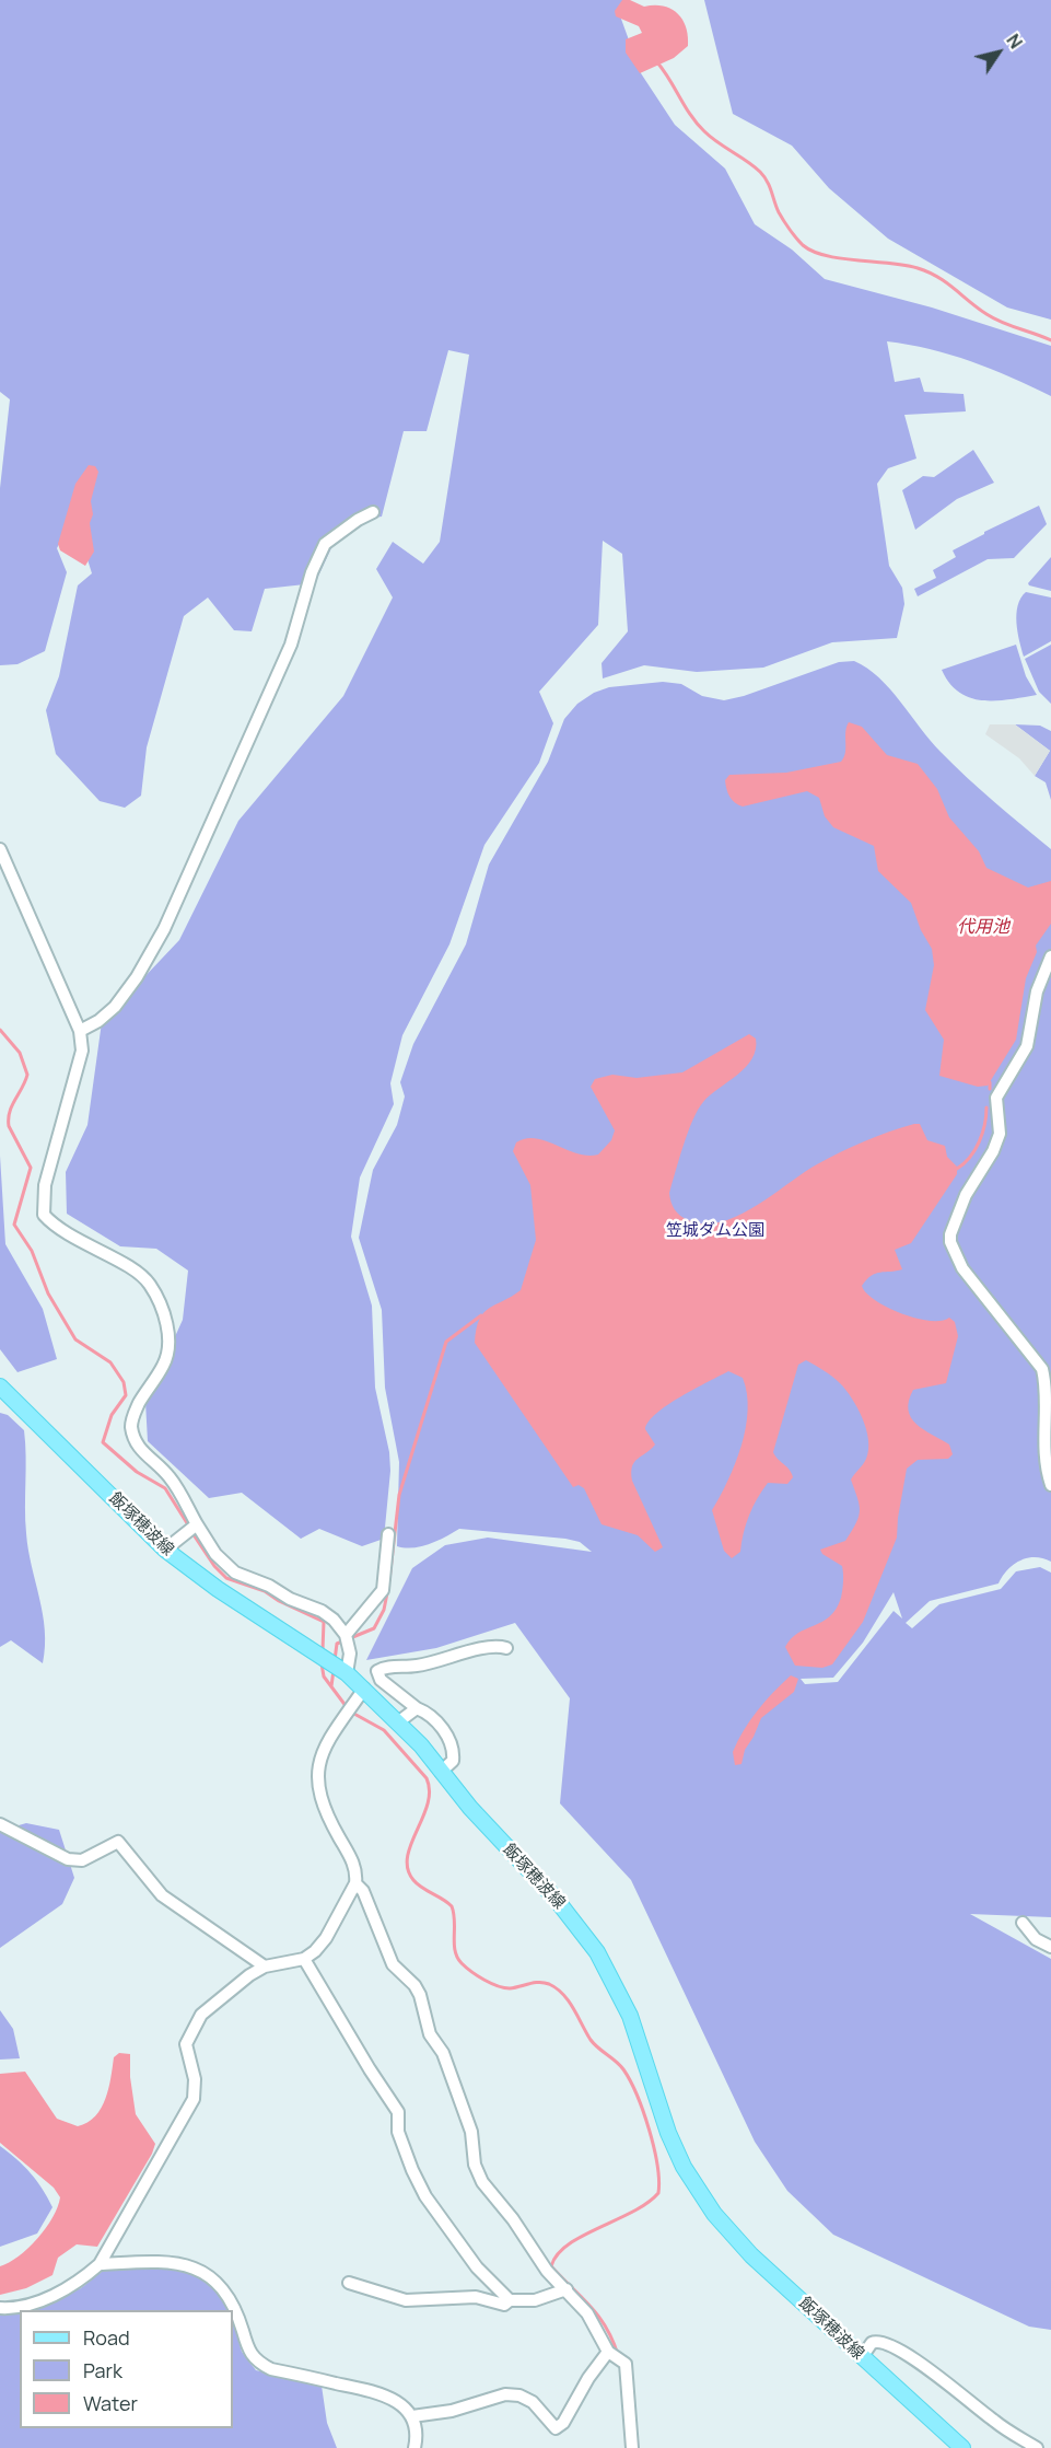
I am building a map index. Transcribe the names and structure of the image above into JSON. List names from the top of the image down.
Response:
{
  "streets": {
    "main road": ["飯塚穂波線"]
  },
  "water": ["代用池"],
  "parks": ["笠城ダム公園"],
  "legend": ["Road", "Park", "Water"],
  "north": "top right"
}
